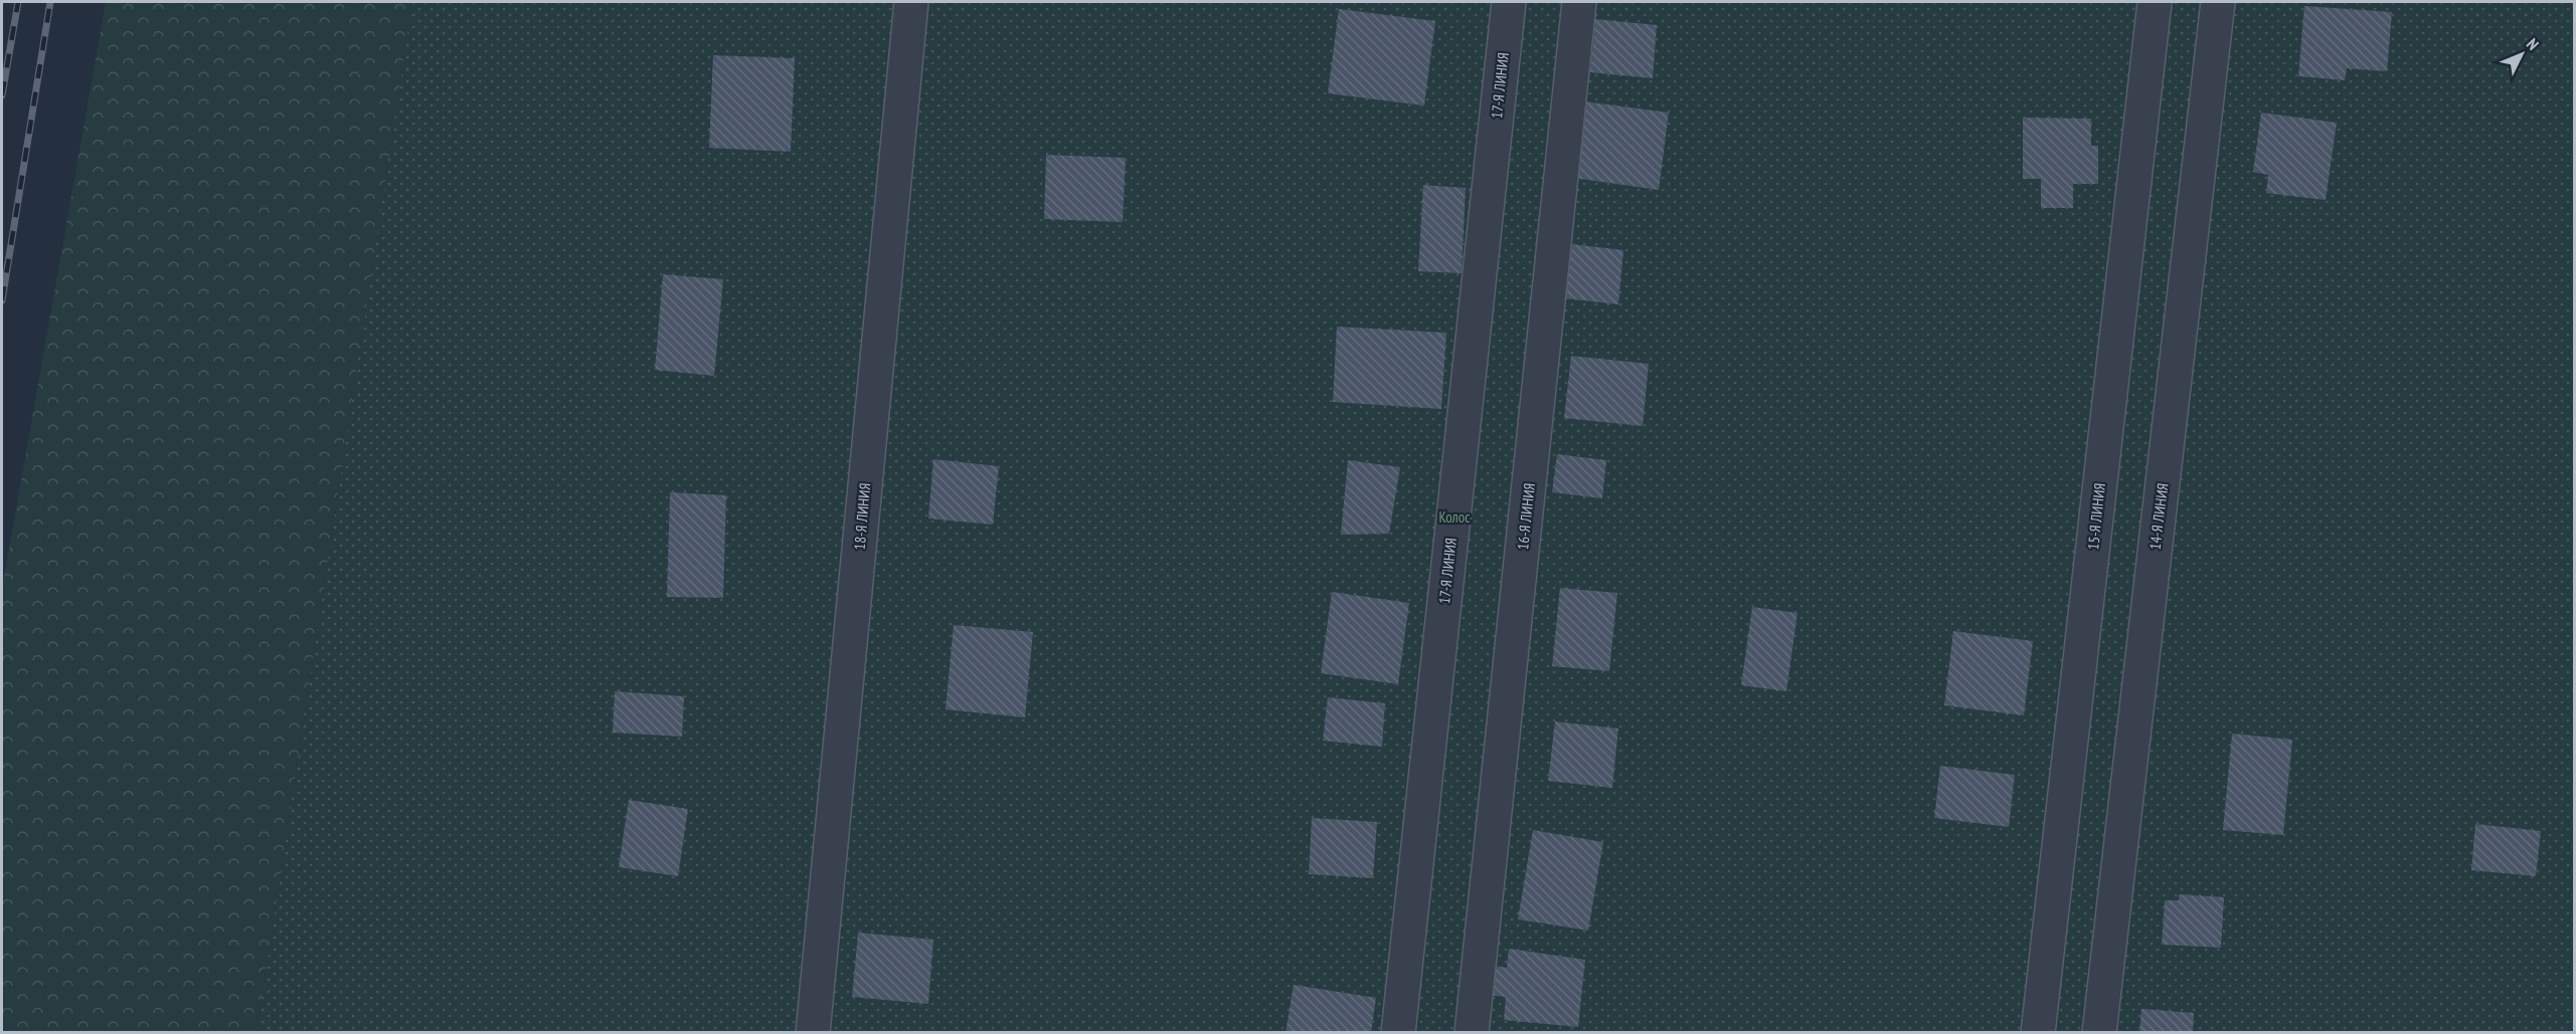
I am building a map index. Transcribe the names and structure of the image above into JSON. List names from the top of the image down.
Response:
{
  "streets": {
    "lane": [
      "17-Я ЛИНИЯ",
      "18-Я ЛИНИЯ",
      "16-Я ЛИНИЯ",
      "15-Я ЛИНИЯ",
      "14-Я ЛИНИЯ"
    ]
  },
  "parks": ["Колос"],
  "north": "top right"
}
